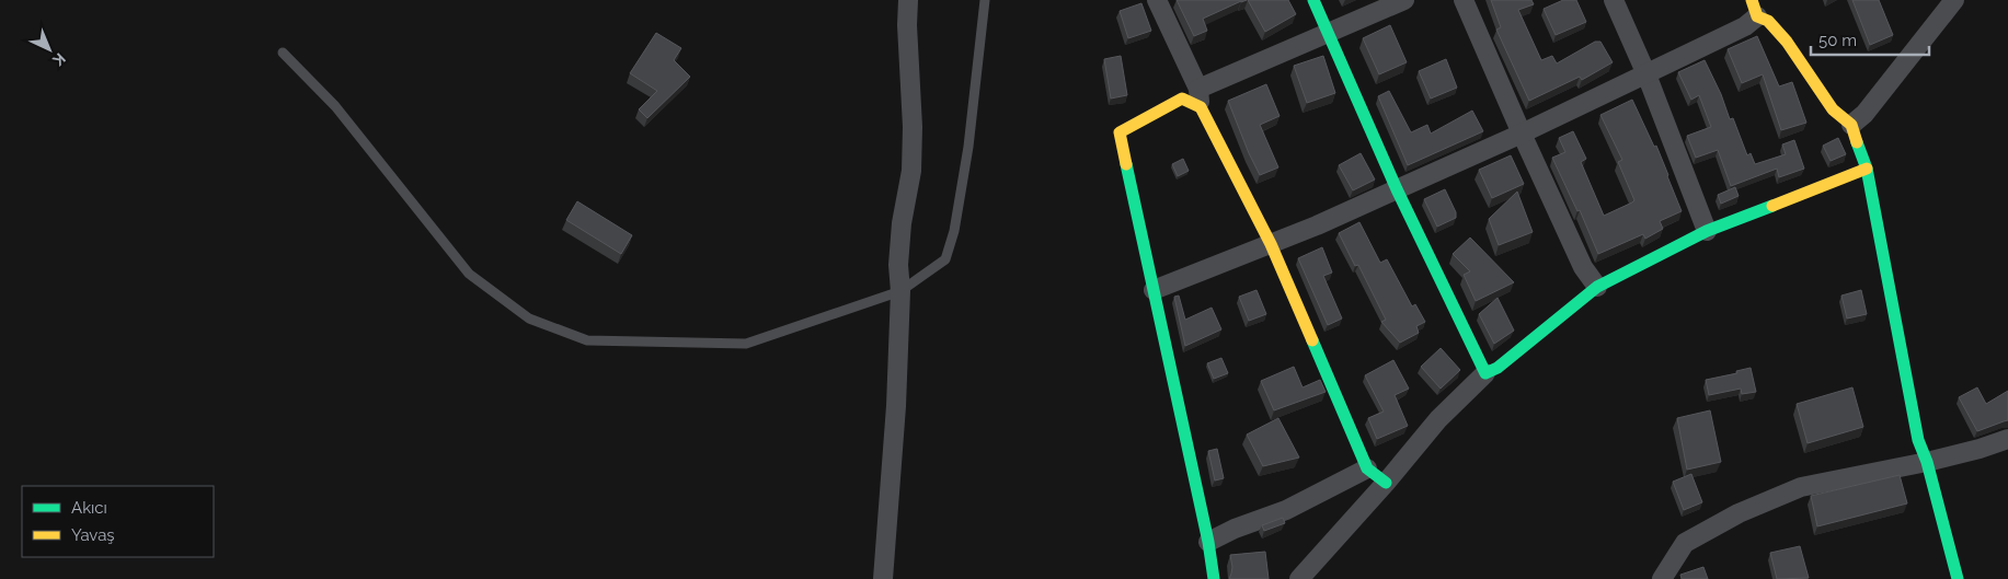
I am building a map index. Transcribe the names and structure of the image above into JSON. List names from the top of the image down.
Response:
{
  "legend": ["Akıcı", "Yavaş"],
  "scale_bar": "50 m",
  "north": "bottom right"
}
